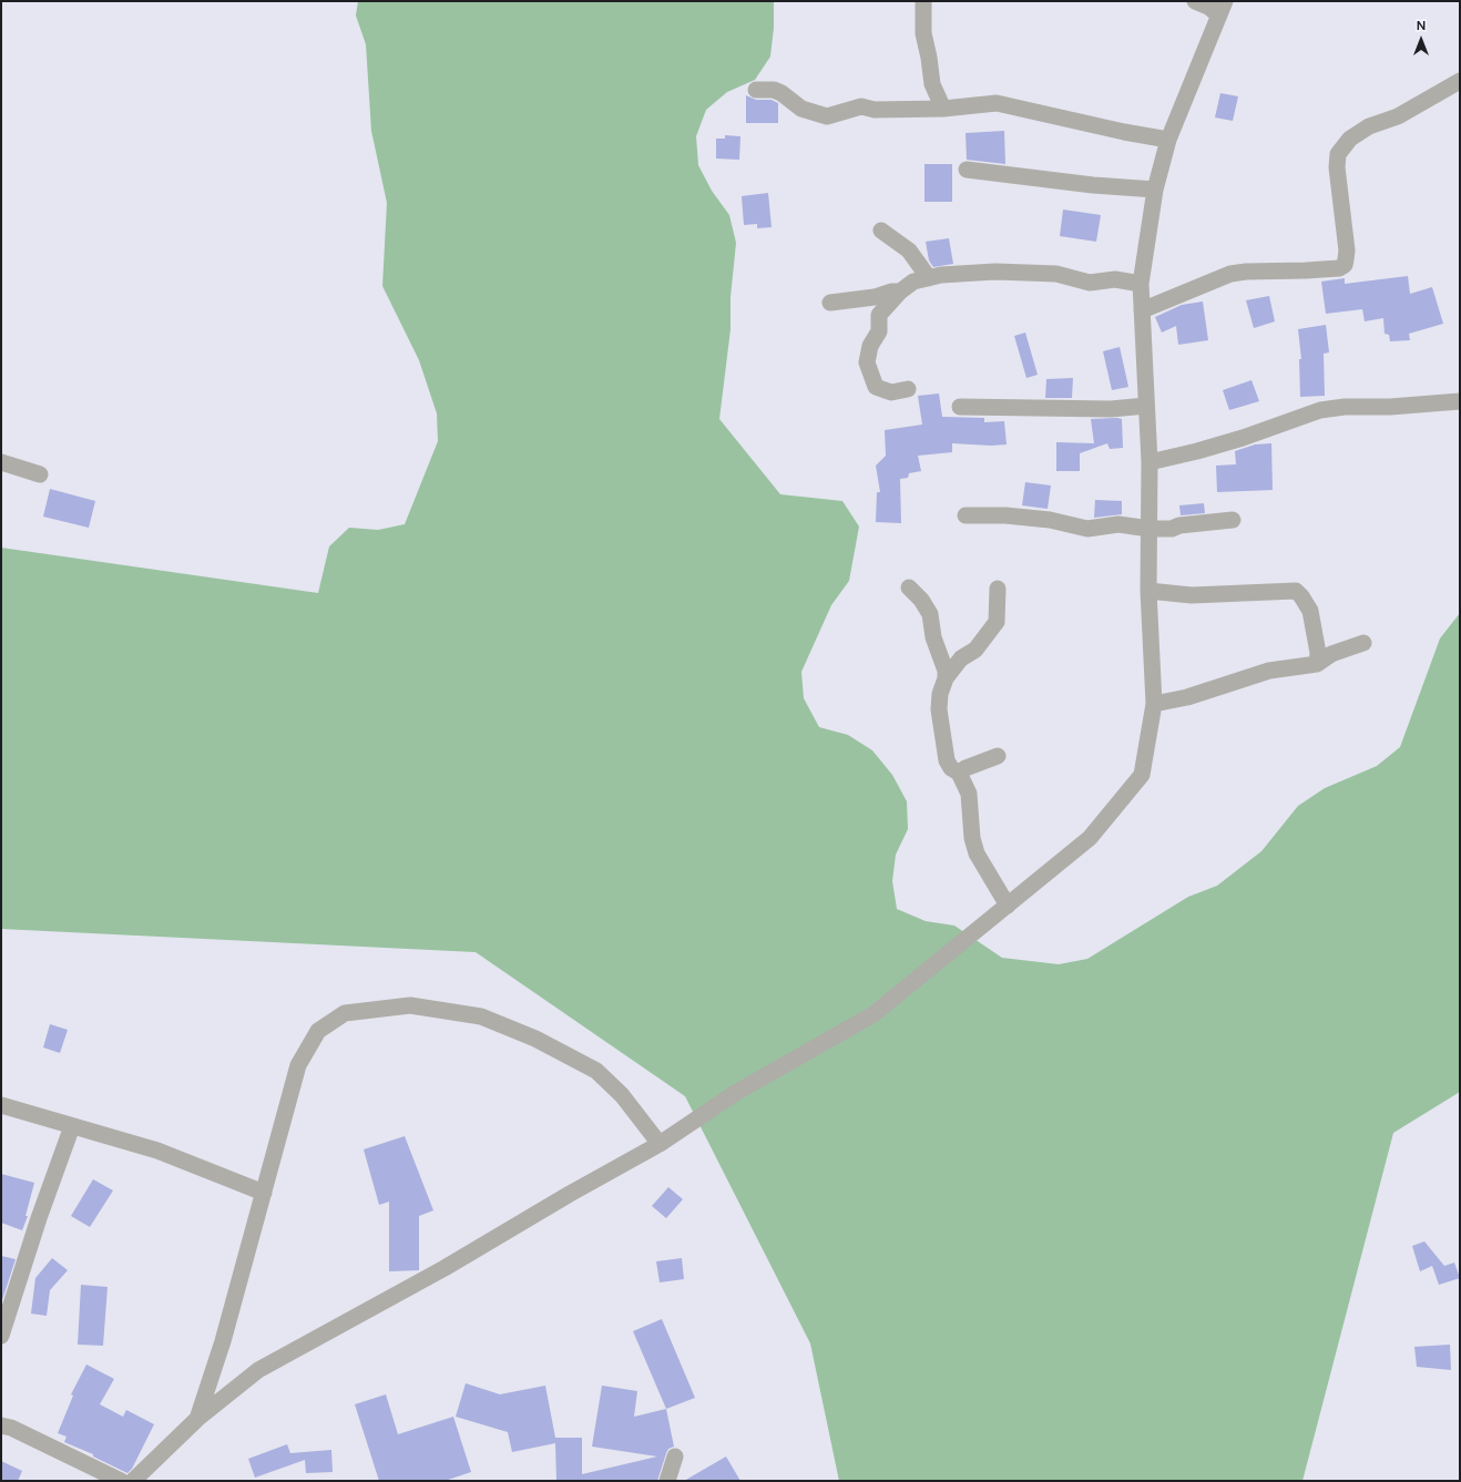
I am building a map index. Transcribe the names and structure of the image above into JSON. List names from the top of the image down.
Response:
{
  "north": "top"
}
